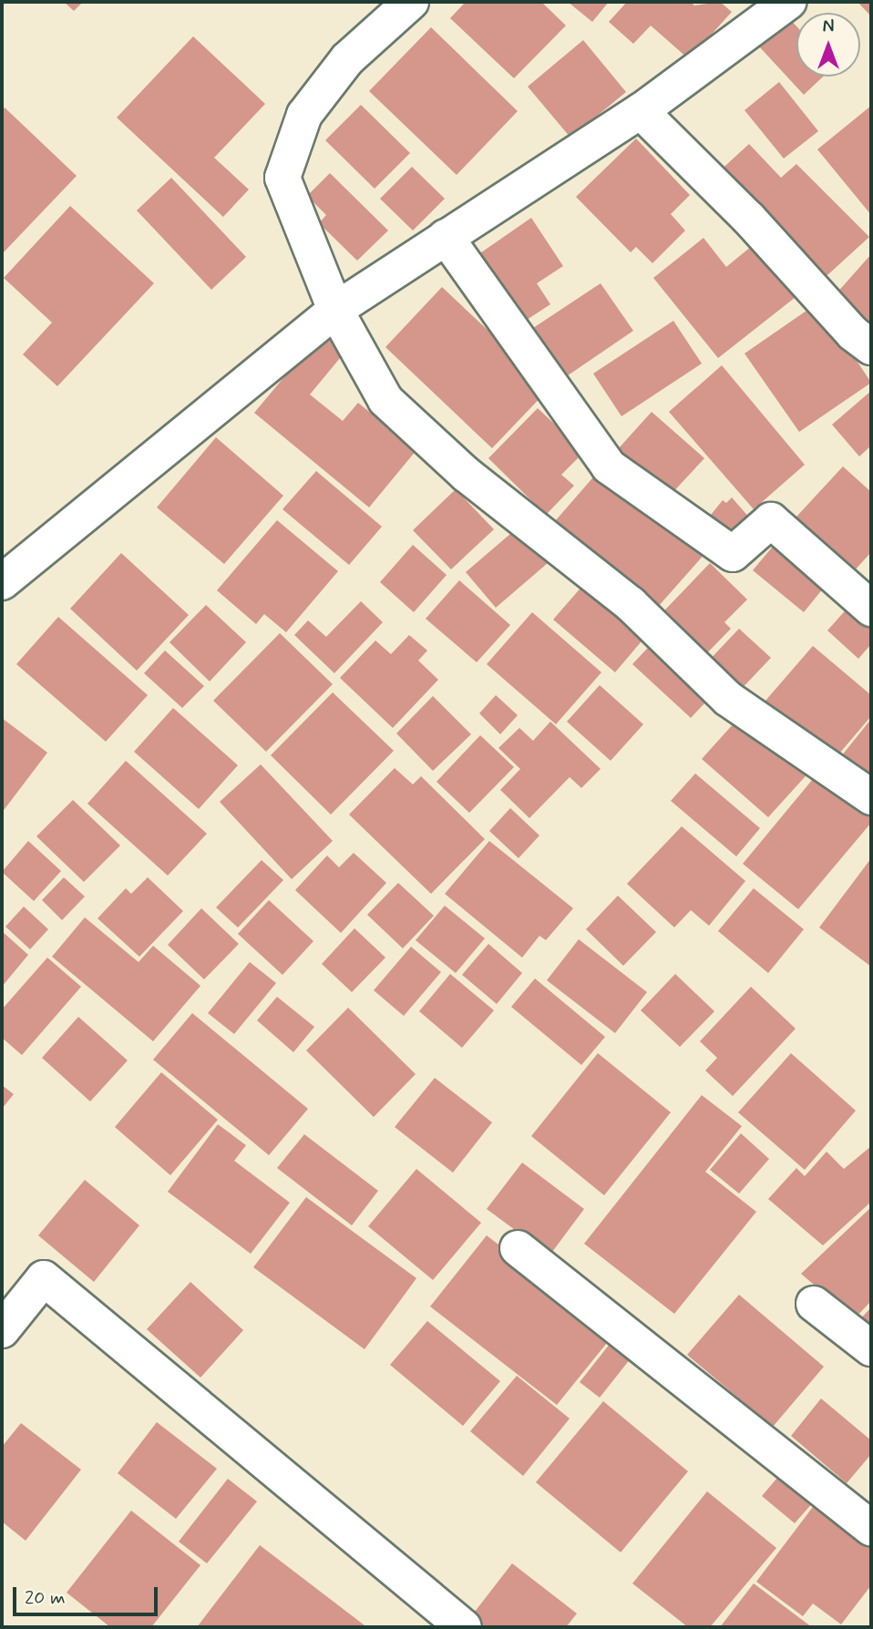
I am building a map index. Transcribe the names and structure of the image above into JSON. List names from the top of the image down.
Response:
{
  "scale_bar": "20 m",
  "north": "top"
}
